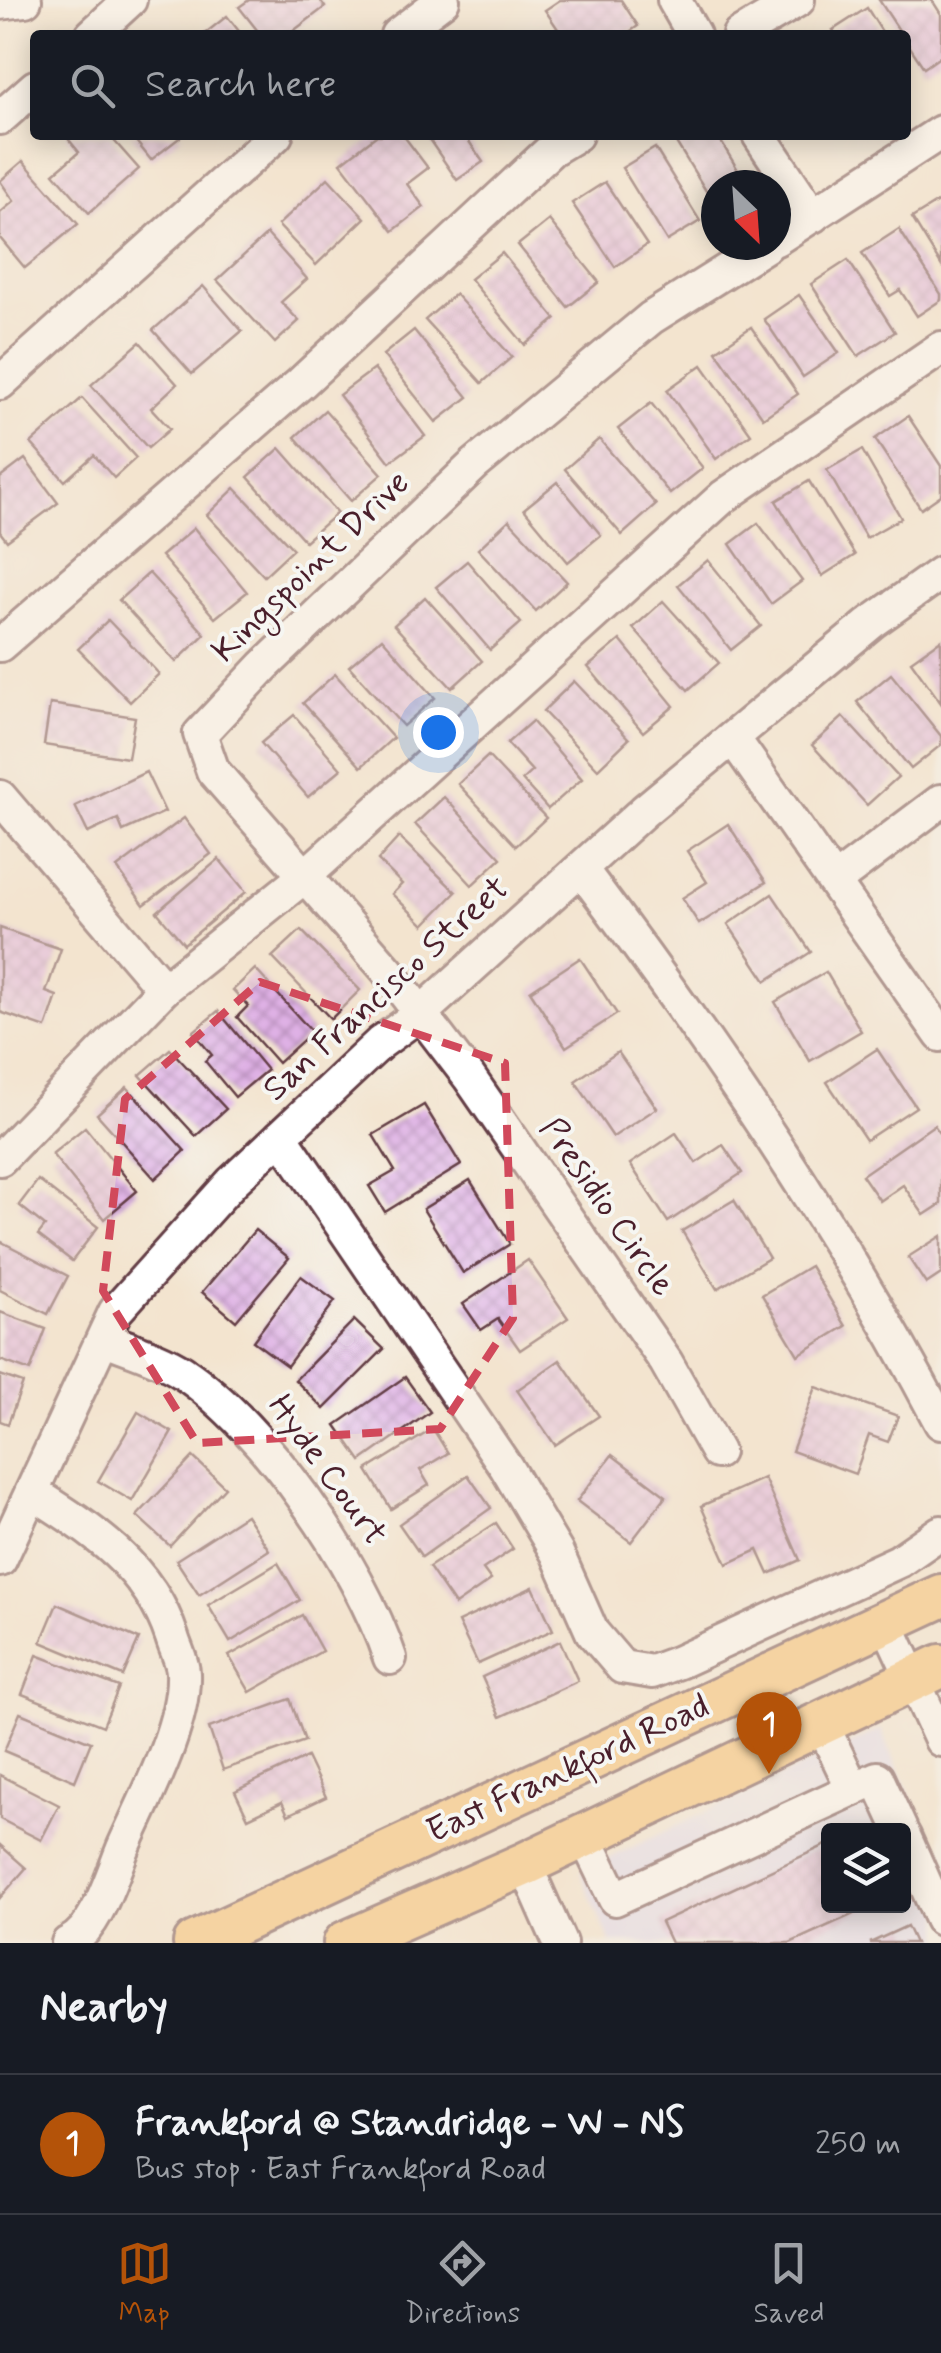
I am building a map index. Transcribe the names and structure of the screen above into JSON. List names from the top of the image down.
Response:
{
  "streets": {
    "main road": ["East Frankford Road"],
    "street": [
      "Kingspoint Drive",
      "San Francisco Street",
      "Presidio Circle",
      "Hyde Court"
    ]
  },
  "crossings": [
    ["Kingspoint Drive", "San Francisco Street"],
    ["Kingspoint Drive", "Presidio Circle"],
    ["San Francisco Street", "Presidio Circle"],
    ["San Francisco Street", "Hyde Court"]
  ],
  "north": "bottom right",
  "page": {
    "search": "Search here",
    "pins": "1",
    "heading": "Nearby",
    "list": [
      {
        "mark": "1",
        "name": "Frankford @ Standridge - W - NS",
        "note": "Bus stop · East Frankford Road",
        "value": "250 m"
      }
    ],
    "nav": ["Map", "Directions", "Saved"]
  }
}
